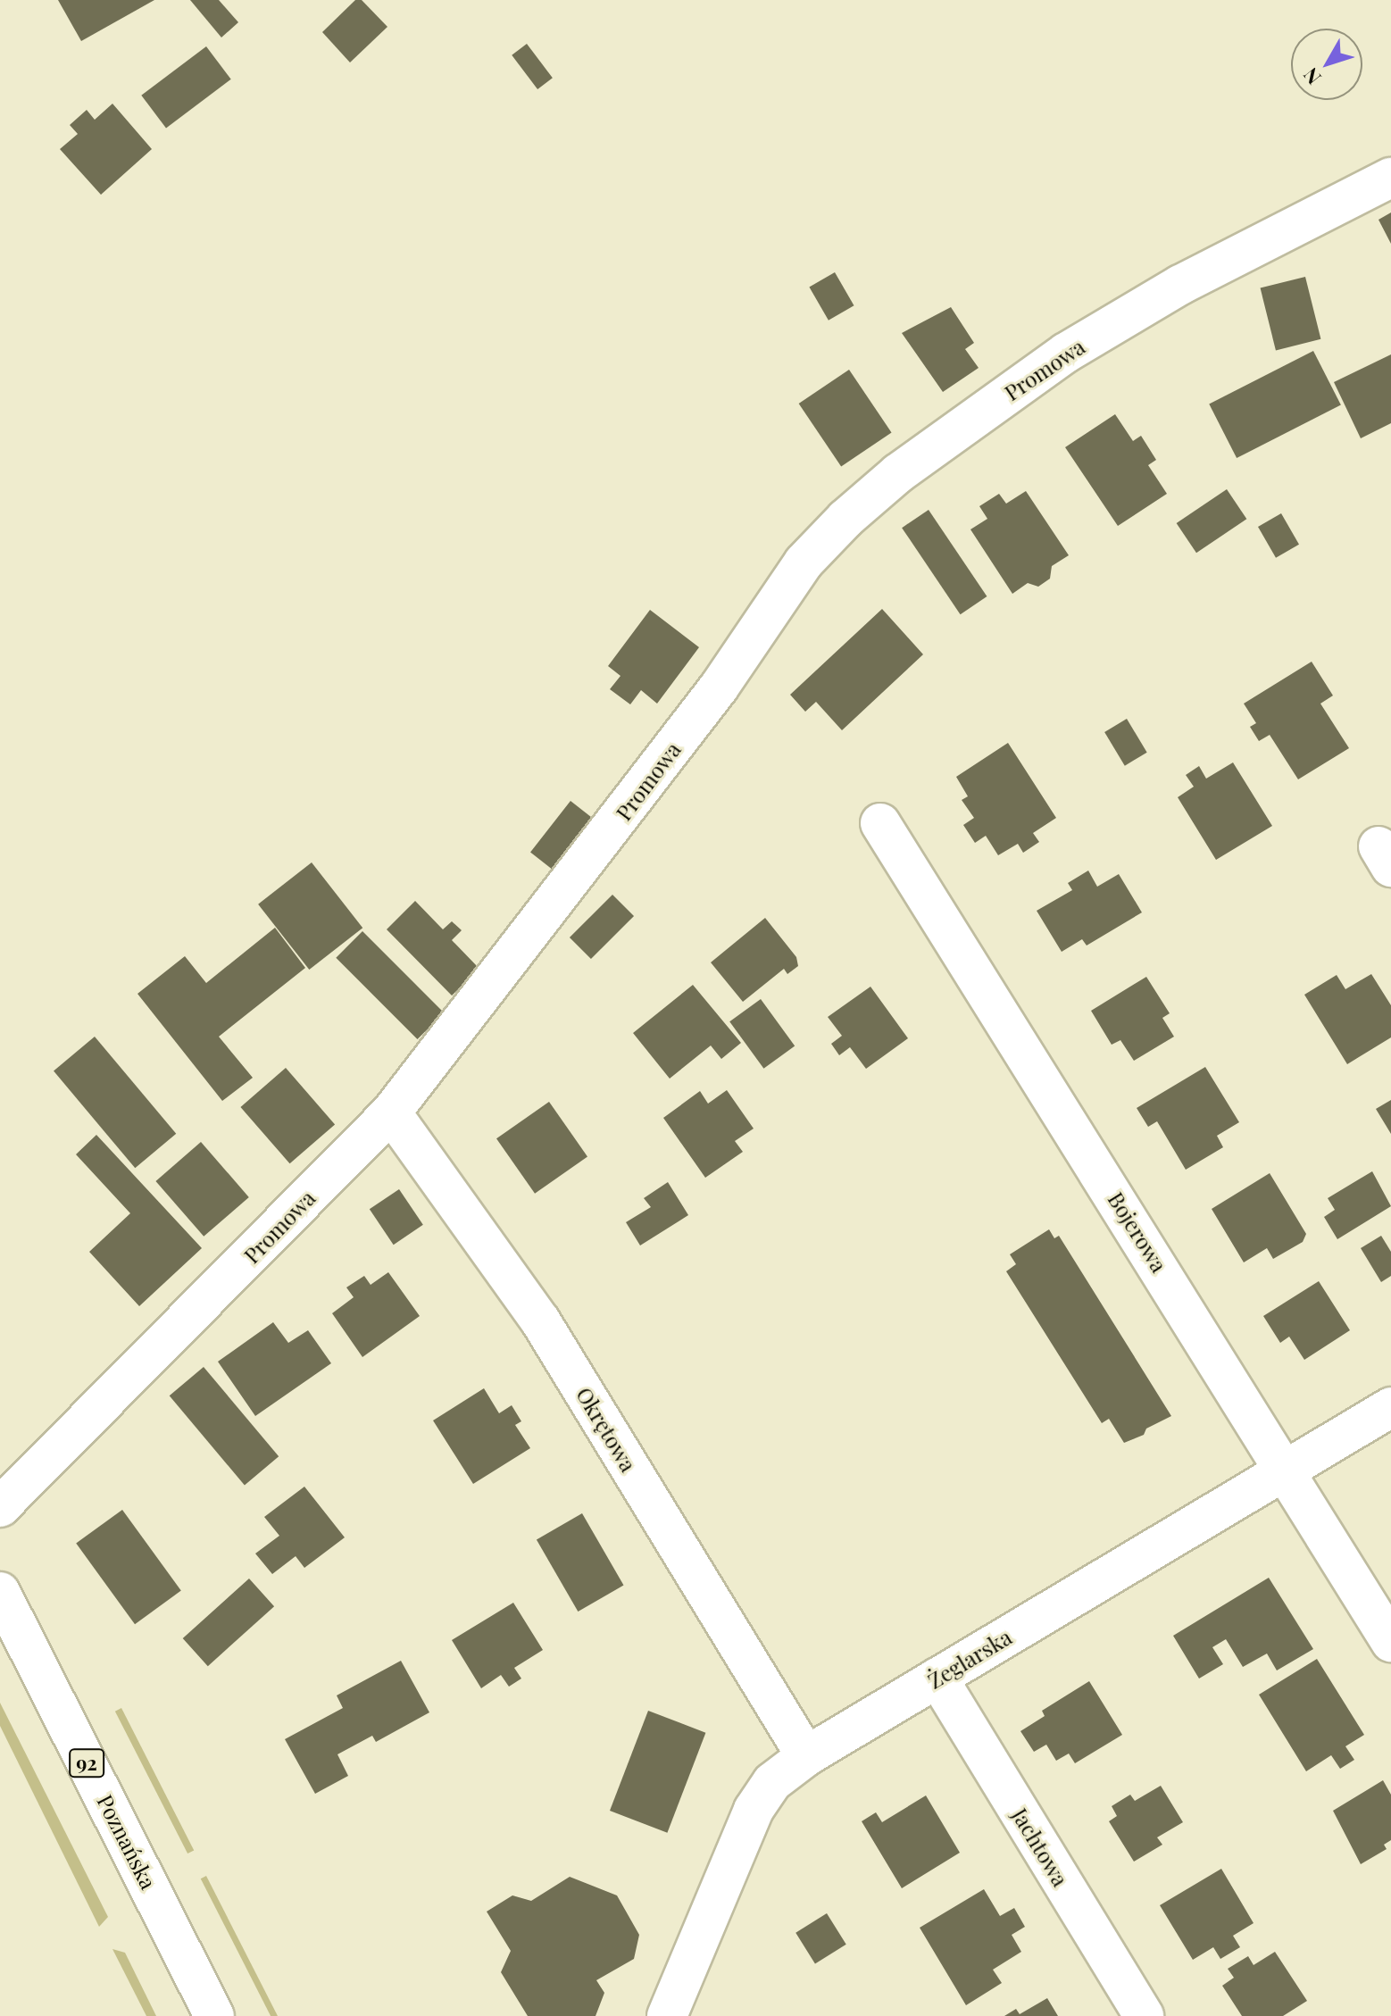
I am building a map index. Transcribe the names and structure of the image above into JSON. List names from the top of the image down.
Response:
{
  "streets": {
    "street": [
      "Promowa",
      "Bojerowa",
      "Okrętowa",
      "Żeglarska",
      "92",
      "Poznańska",
      "Jachtowa"
    ]
  },
  "crossings": [
    ["Promowa", "Okrętowa"],
    ["Bojerowa", "Żeglarska"],
    ["Okrętowa", "Żeglarska"],
    ["Żeglarska", "Jachtowa"]
  ],
  "north": "bottom left"
}
